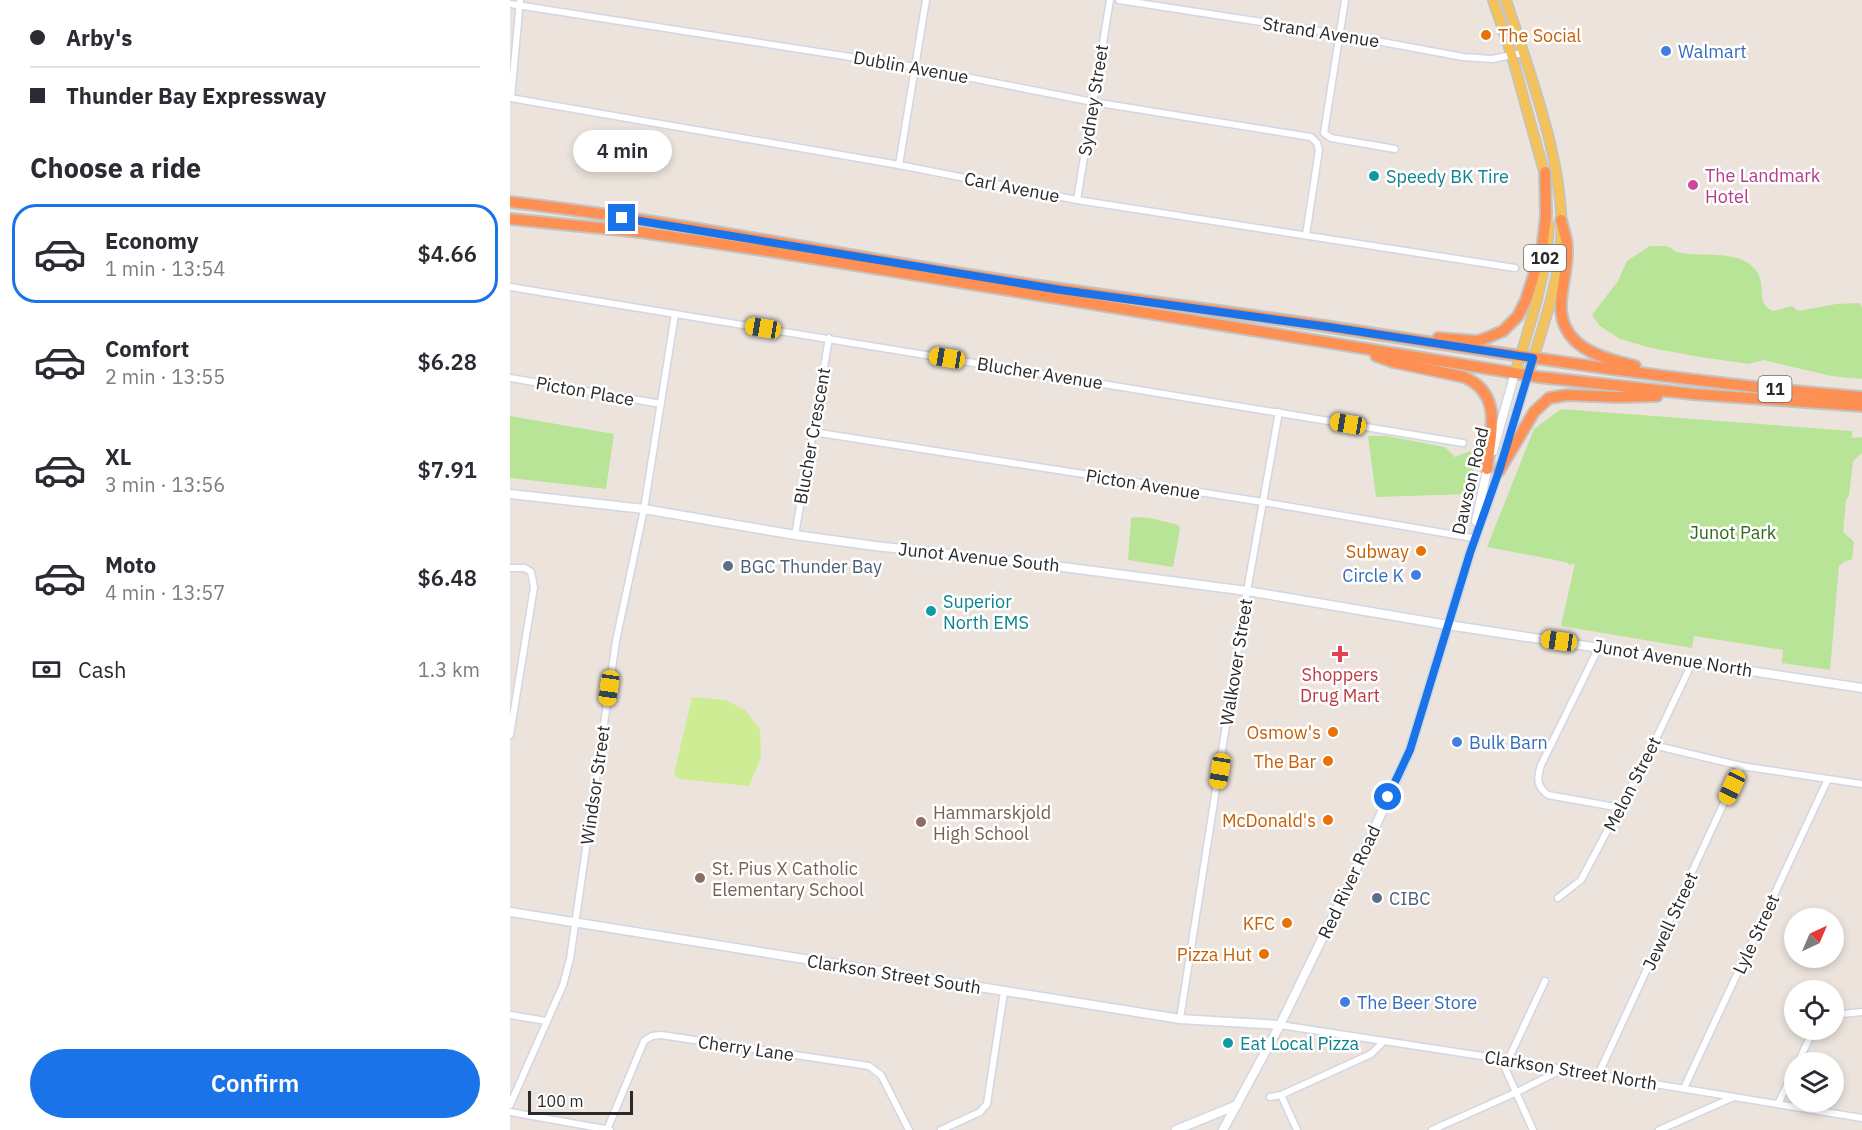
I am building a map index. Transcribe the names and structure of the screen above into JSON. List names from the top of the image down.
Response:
{
  "streets": {
    "highway": ["11"],
    "main road": [
      "102",
      "Dawson Road",
      "Junot Avenue South",
      "Junot Avenue North",
      "Red River Road",
      "Clarkson Street South"
    ],
    "street": [
      "Strand Avenue",
      "Dublin Avenue",
      "Sydney Street",
      "Carl Avenue",
      "Blucher Avenue",
      "Picton Place",
      "Blucher Crescent",
      "Picton Avenue",
      "Walkover Street",
      "Melon Street",
      "Windsor Street",
      "Jewell Street",
      "Lyle Street",
      "Cherry Lane",
      "Clarkson Street North"
    ]
  },
  "crossings": [
    ["Strand Avenue", "Dawson Road"],
    ["Dublin Avenue", "Sydney Street"],
    ["Dublin Avenue", "Carl Avenue"],
    ["Sydney Street", "Carl Avenue"],
    ["Blucher Avenue", "Blucher Crescent"],
    ["Blucher Avenue", "Walkover Street"],
    ["Blucher Avenue", "Windsor Street"],
    ["11", "Dawson Road"],
    ["Picton Place", "Windsor Street"],
    ["Blucher Crescent", "Picton Avenue"],
    ["Blucher Crescent", "Junot Avenue South"],
    ["Dawson Road", "Picton Avenue"],
    ["Dawson Road", "Red River Road"],
    ["Picton Avenue", "Walkover Street"],
    ["Junot Avenue South", "Junot Avenue North"],
    ["Junot Avenue South", "Walkover Street"],
    ["Junot Avenue South", "Windsor Street"],
    ["Junot Avenue South", "Red River Road"],
    ["Junot Avenue North", "Melon Street"],
    ["Junot Avenue North", "Red River Road"],
    ["Walkover Street", "Clarkson Street South"],
    ["Windsor Street", "Clarkson Street South"],
    ["Red River Road", "Clarkson Street South"],
    ["Red River Road", "Clarkson Street North"],
    ["Jewell Street", "Clarkson Street North"],
    ["Lyle Street", "Clarkson Street North"],
    ["Clarkson Street South", "Clarkson Street North"]
  ],
  "parks": ["Junot Park"],
  "places": {
    "other": [
      "The Social",
      "Walmart",
      "Speedy BK Tire",
      "The Landmark Hotel",
      "Subway",
      "BGC Thunder Bay",
      "Circle K",
      "Superior North EMS",
      "Osmow's",
      "Bulk Barn",
      "The Bar",
      "McDonald's",
      "Hammarskjold High School",
      "St. Pius X Catholic Elementary School",
      "CIBC",
      "KFC",
      "Pizza Hut",
      "The Beer Store",
      "Eat Local Pizza"
    ],
    "health": ["Shoppers Drug Mart"]
  },
  "scale_bar": "100 m",
  "north": "top right",
  "page": {
    "banner": ["Arby's", "Thunder Bay Expressway"],
    "bubble": "4 min",
    "heading": "Choose a ride",
    "list": [
      {
        "name": "Economy",
        "note": "1 min · 13:54",
        "value": "$4.66"
      },
      {
        "name": "Comfort",
        "note": "2 min · 13:55",
        "value": "$6.28"
      },
      {
        "name": "XL",
        "note": "3 min · 13:56",
        "value": "$7.91"
      },
      {
        "name": "Moto",
        "note": "4 min · 13:57",
        "value": "$6.48"
      }
    ],
    "pay": ["Cash", "1.3 km"],
    "buttons": "Confirm",
    "scale": "100 m"
  }
}
